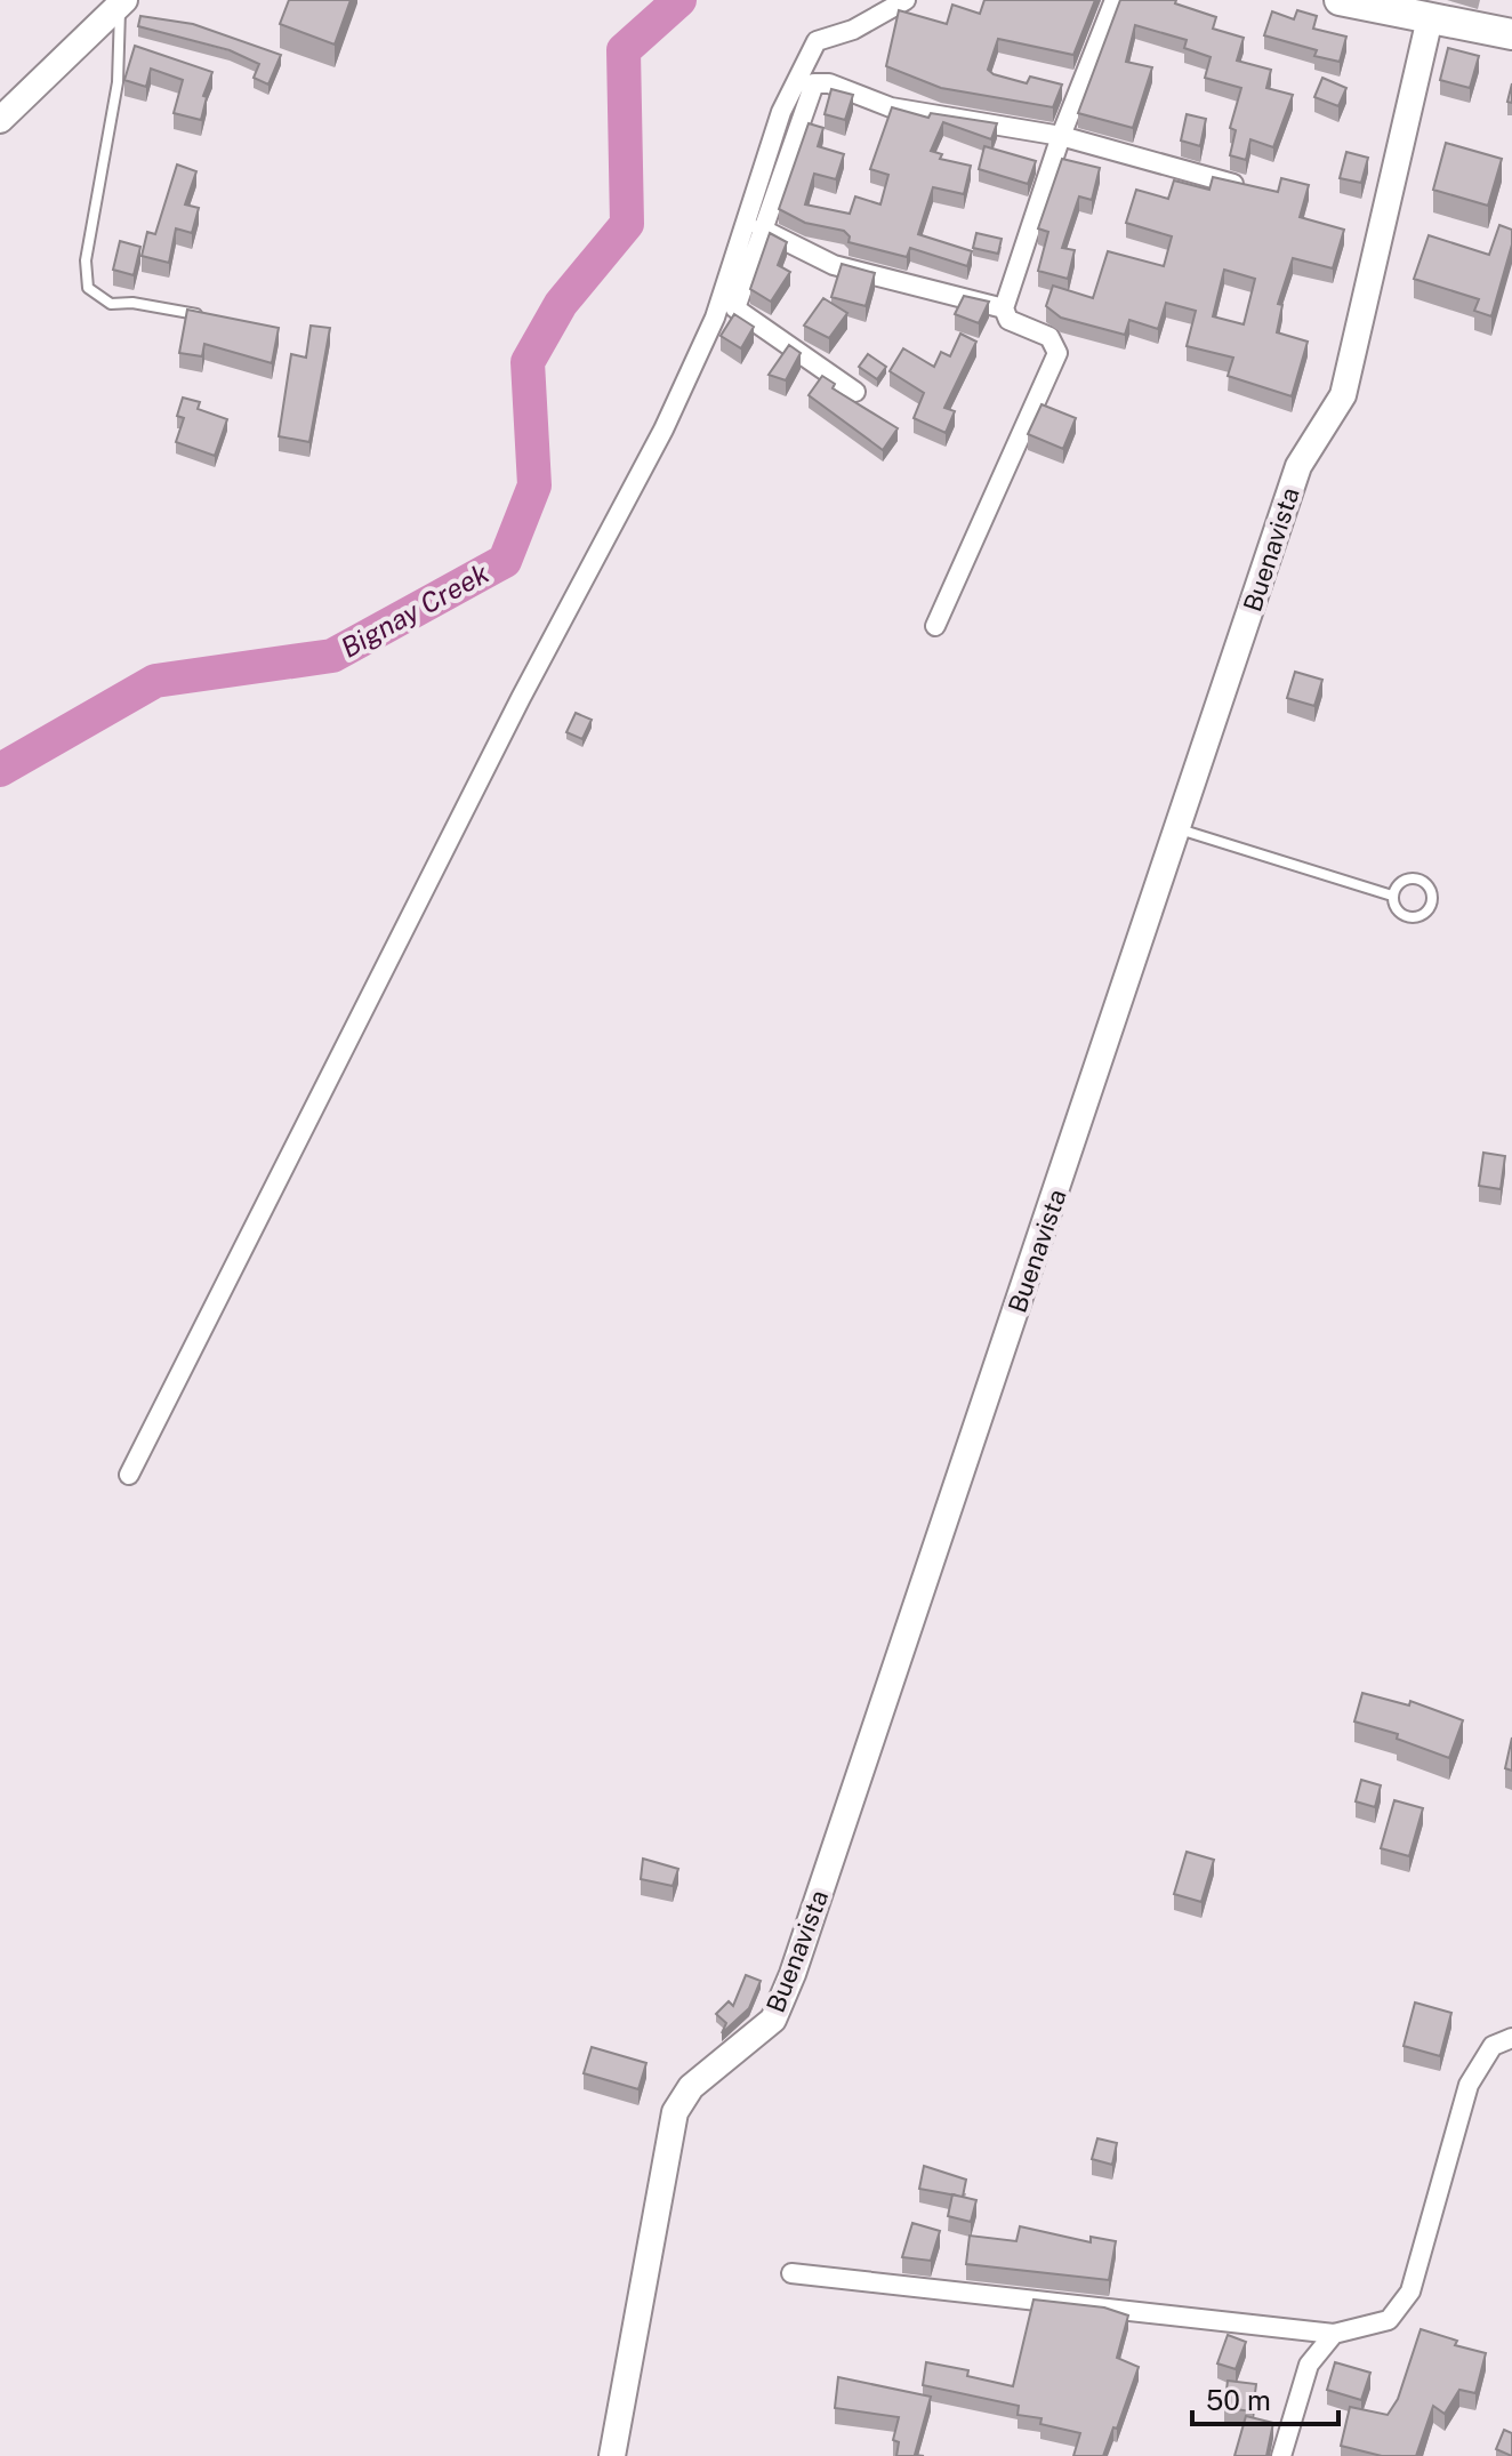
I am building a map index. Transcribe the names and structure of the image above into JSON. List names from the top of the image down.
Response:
{
  "streets": {
    "street": ["Buenavista"]
  },
  "water": ["Bignay Creek"],
  "scale_bar": "50 m"
}
